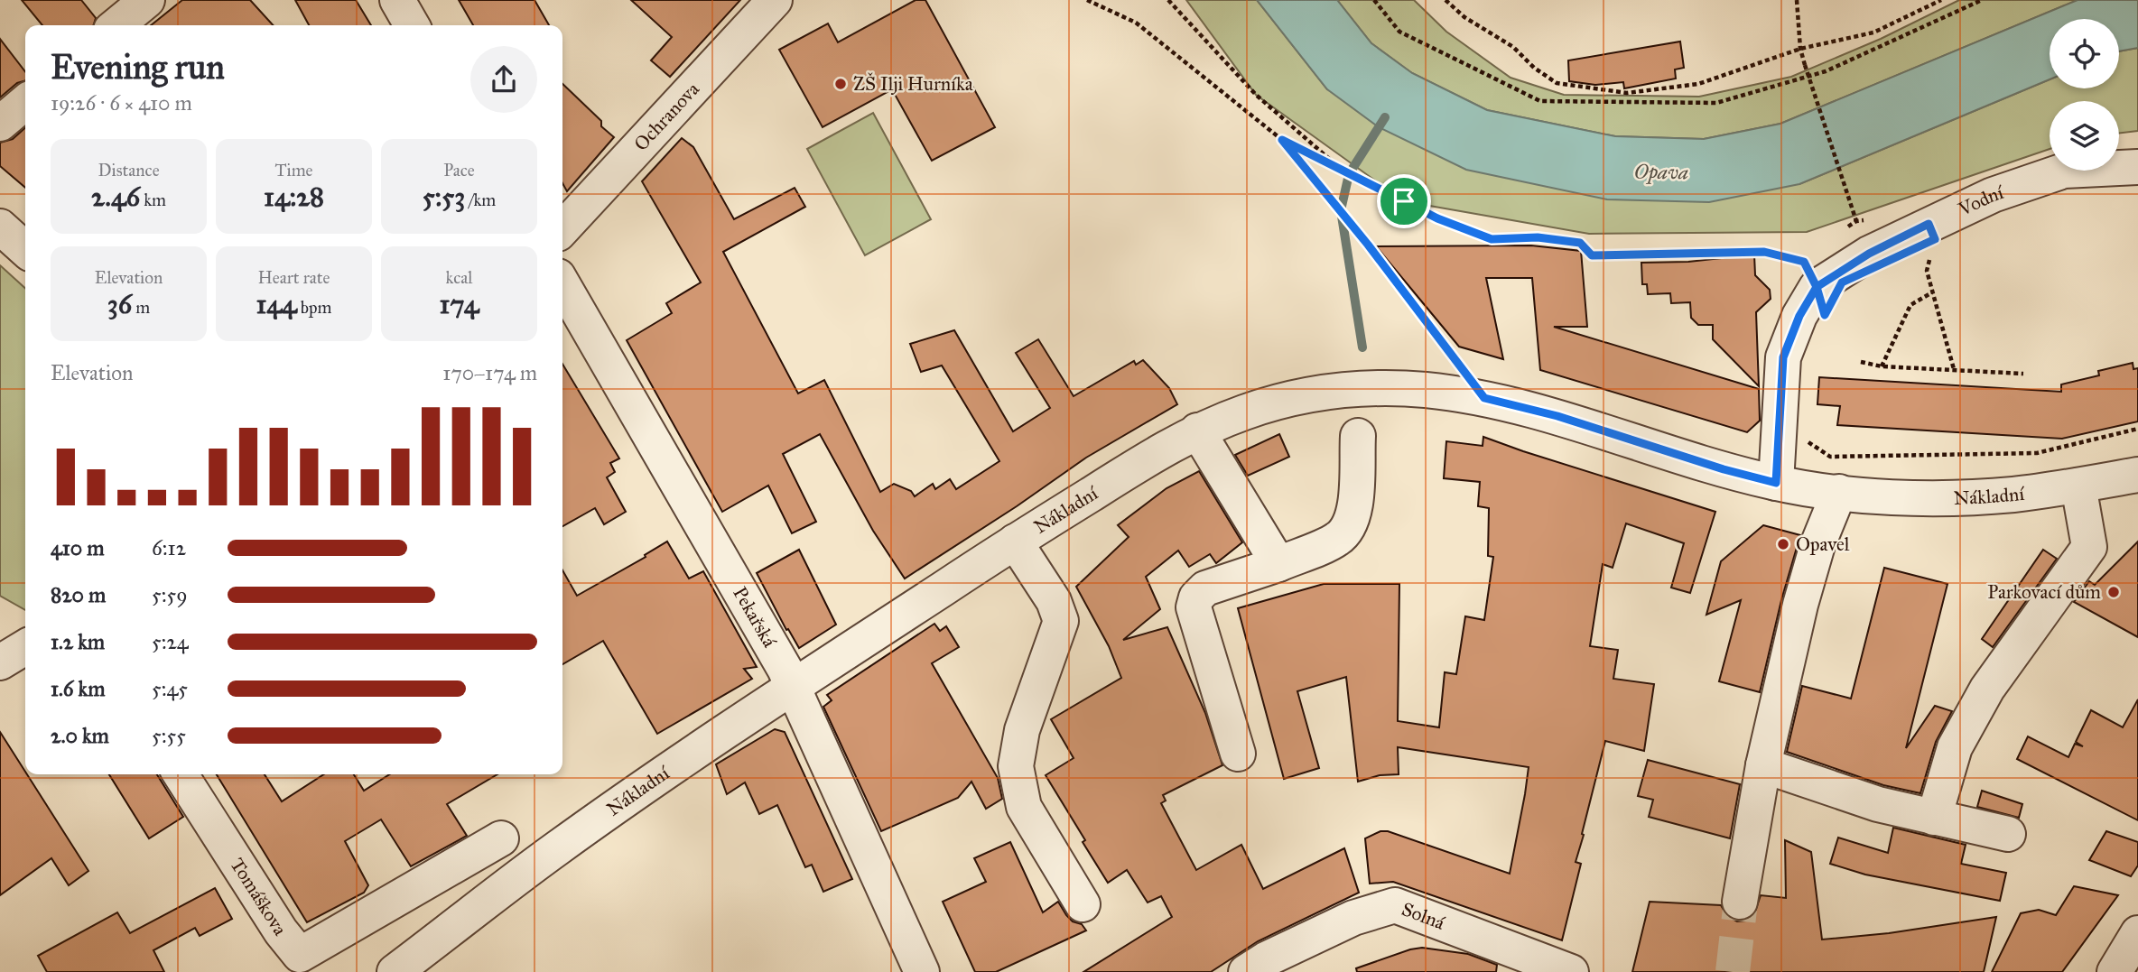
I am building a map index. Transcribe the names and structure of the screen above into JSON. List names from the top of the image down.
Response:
{
  "streets": {
    "street": [
      "Ochranova",
      "Vodní",
      "Nákladní",
      "Pekařská",
      "Tomáškova",
      "Solná"
    ]
  },
  "crossings": [
    ["Vodní", "Nákladní"],
    ["Nákladní", "Pekařská"]
  ],
  "water": ["Opava"],
  "places": ["ZŠ Ilji Hurníka", "Opavel", "Parkovací dům"],
  "page": {
    "heading": ["Evening run", "19:26 · 6 × 410 m"],
    "stats": [
      ["Distance", "2.46 km"],
      ["Time", "14:28"],
      ["Pace", "5:53 /km"],
      ["Elevation", "36 m"],
      ["Heart rate", "144 bpm"],
      ["kcal", "174"]
    ],
    "chart": ["Elevation", "170–174 m"],
    "list": [
      {
        "name": "410 m",
        "note": "6:12"
      },
      {
        "name": "820 m",
        "note": "5:59"
      },
      {
        "name": "1.2 km",
        "note": "5:24"
      },
      {
        "name": "1.6 km",
        "note": "5:45"
      },
      {
        "name": "2.0 km",
        "note": "5:55"
      }
    ]
  }
}
